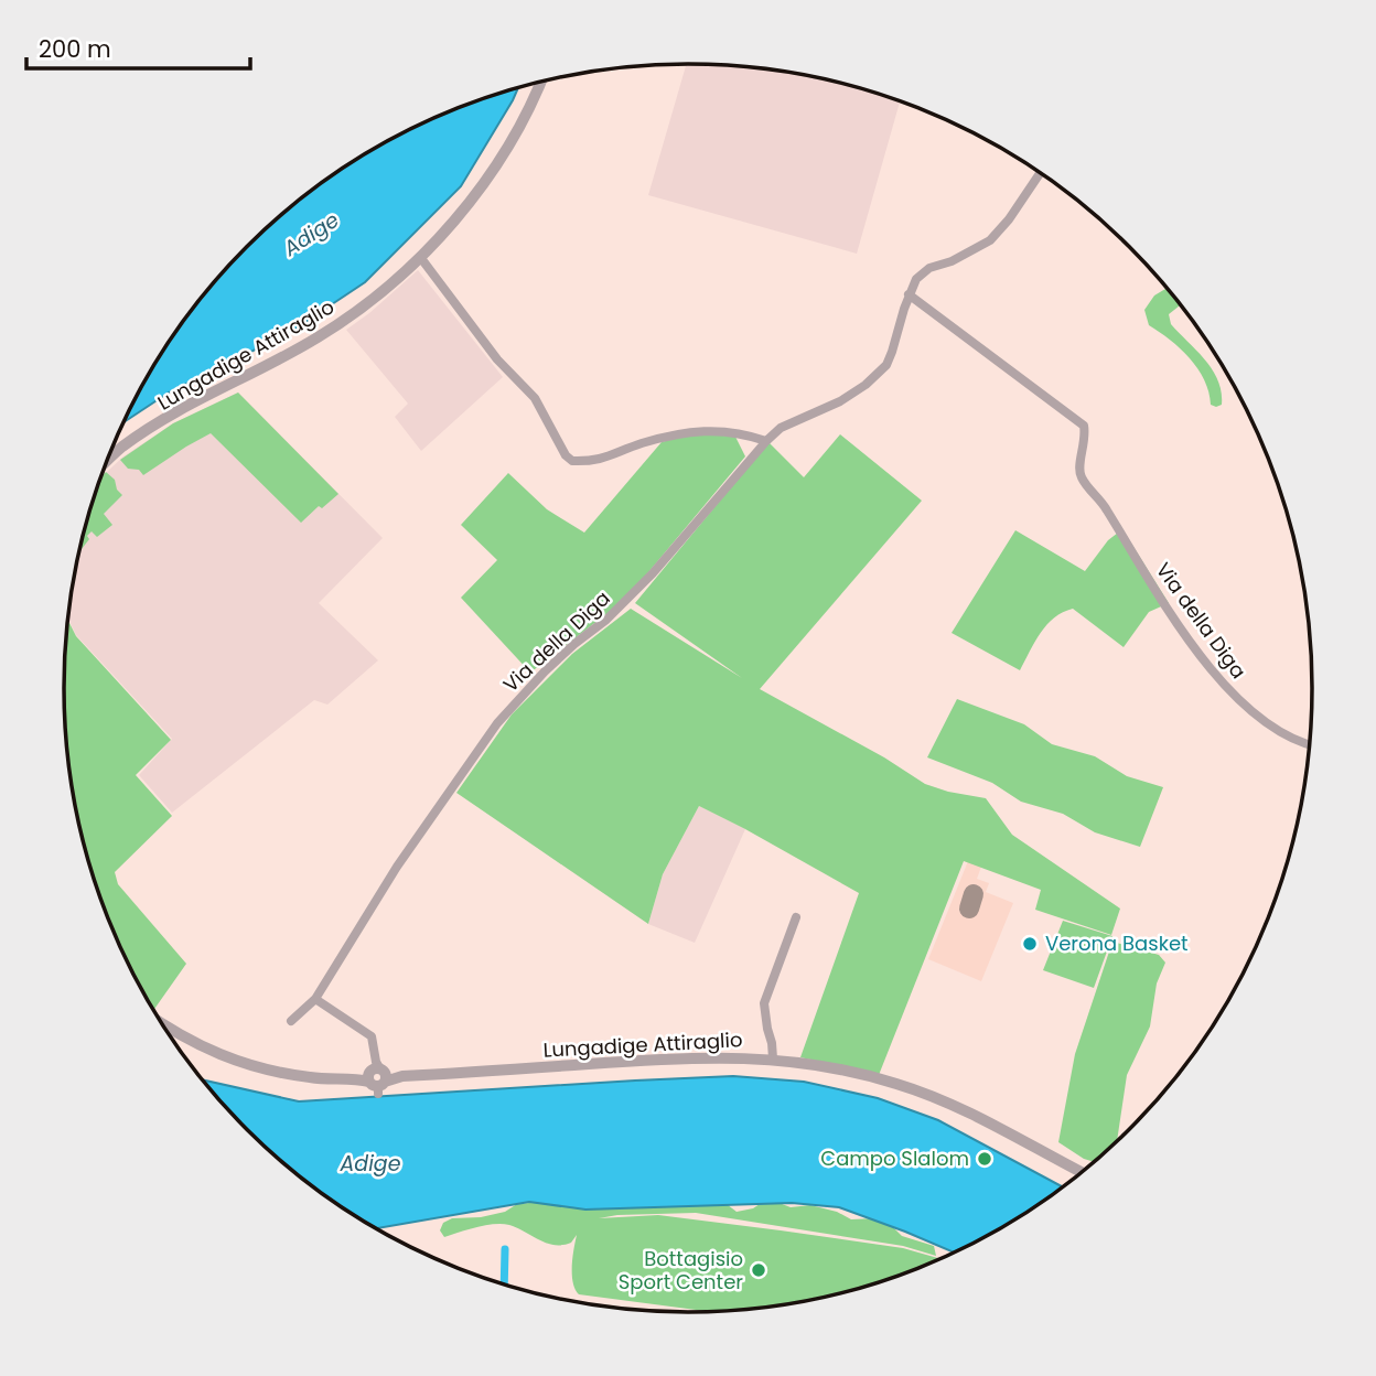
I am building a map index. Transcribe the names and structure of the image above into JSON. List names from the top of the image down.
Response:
{
  "streets": {
    "street": ["Lungadige Attiraglio", "Via della Diga"]
  },
  "water": ["Adige"],
  "places": ["Verona Basket", "Campo Slalom", "Bottagisio Sport Center"],
  "scale_bar": "200 m"
}
